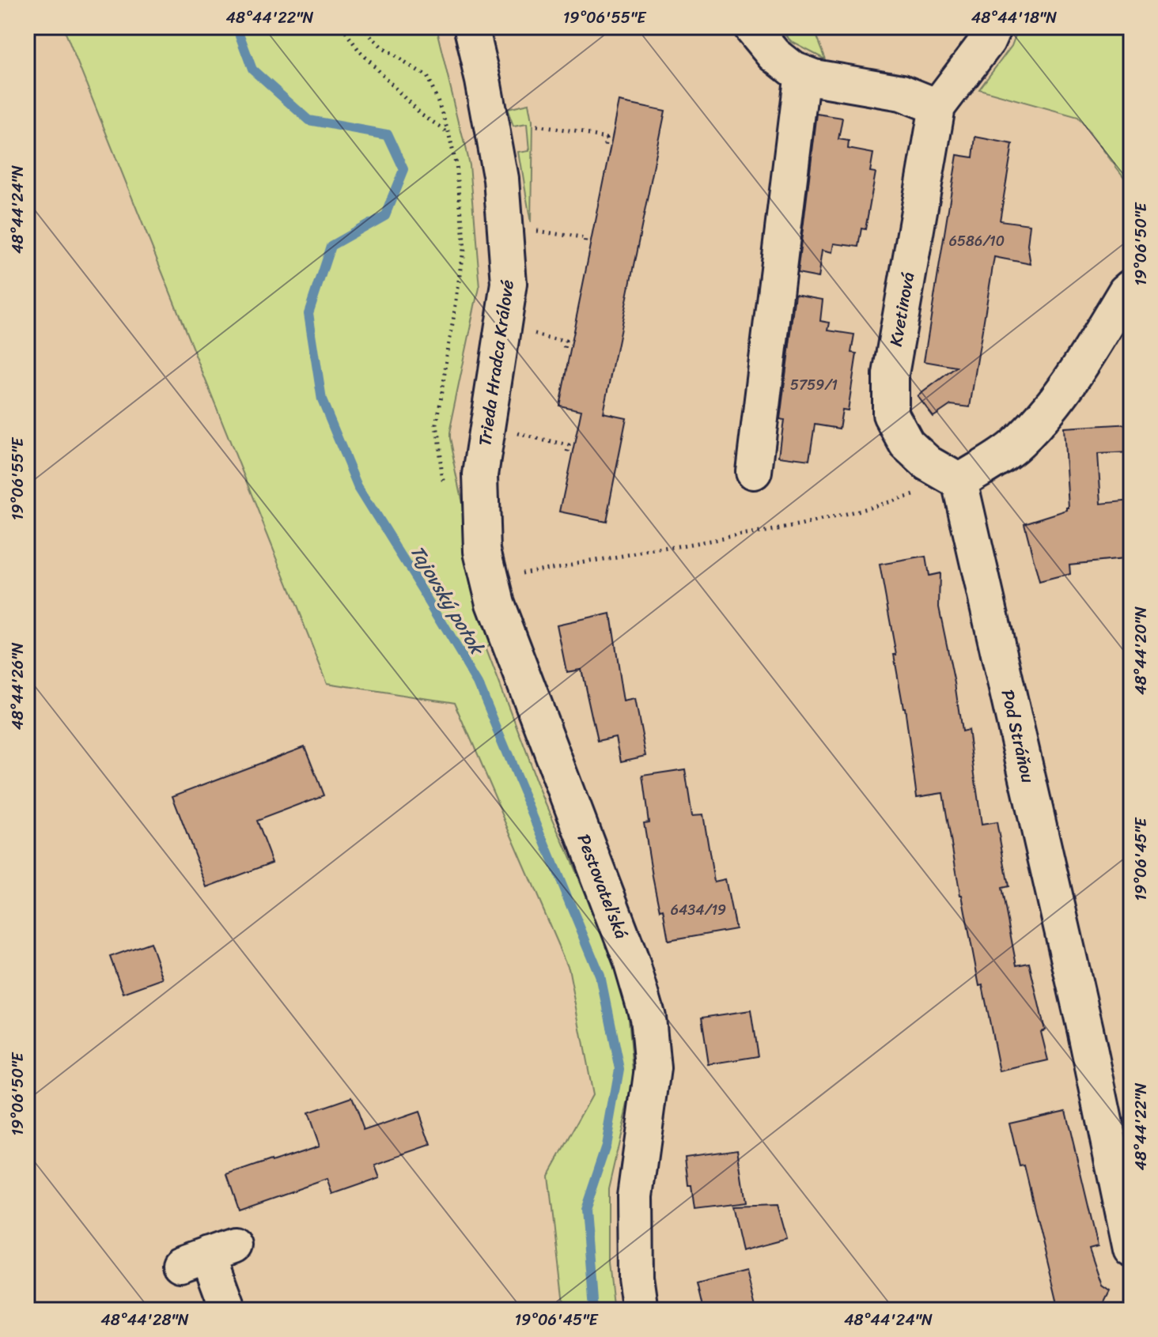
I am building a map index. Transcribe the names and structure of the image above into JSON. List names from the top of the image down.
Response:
{
  "streets": {
    "street": [
      "Kvetinová",
      "Trieda Hradca Králové",
      "Pod Stráňou",
      "Pestovateľská"
    ]
  },
  "crossings": [
    ["Kvetinová", "Pod Stráňou"],
    ["Trieda Hradca Králové", "Pestovateľská"]
  ],
  "water": ["Tajovský potok"],
  "house_numbers": ["6586/10", "5759/1", "6434/19"],
  "coordinates": [
    "48°44'22\"N",
    "19°06'55\"E",
    "48°44'18\"N",
    "48°44'24\"N",
    "19°06'50\"E",
    "48°44'20\"N",
    "48°44'26\"N",
    "19°06'45\"E",
    "48°44'28\"N"
  ]
}
